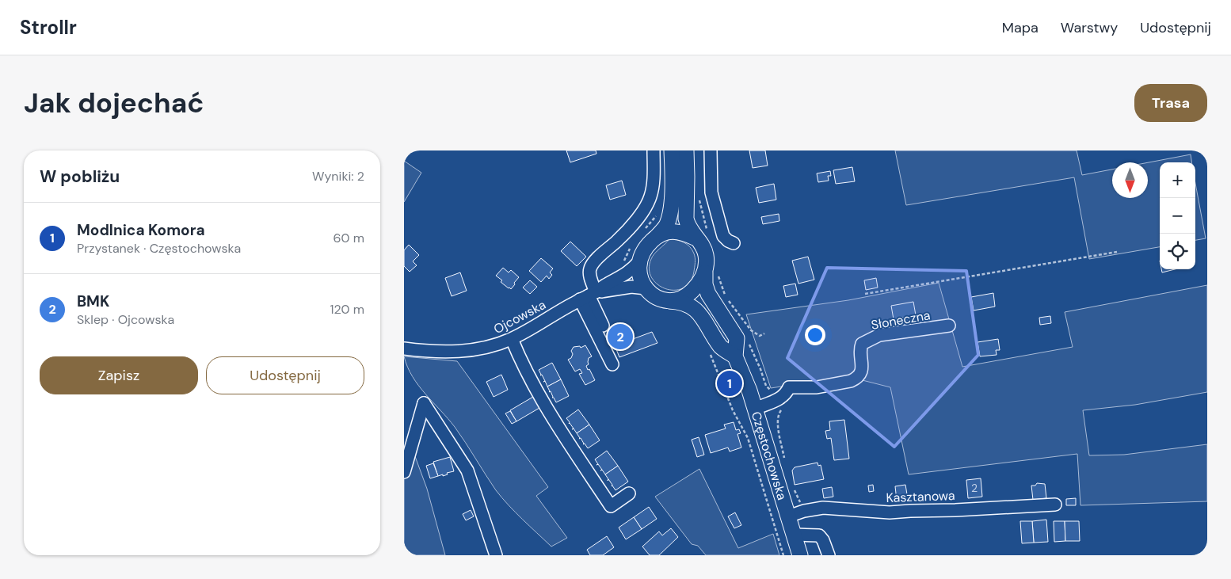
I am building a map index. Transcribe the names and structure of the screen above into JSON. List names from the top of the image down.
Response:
{
  "streets": {
    "main road": ["Częstochowska"],
    "street": ["Ojcowska", "Słoneczna", "Kasztanowa"]
  },
  "crossings": [
    ["Ojcowska", "Częstochowska"],
    ["Słoneczna", "Częstochowska"],
    ["Częstochowska", "Kasztanowa"]
  ],
  "house_numbers": ["2"],
  "north": "bottom",
  "page": {
    "header": "Strollr",
    "nav": ["Mapa", "Warstwy", "Udostępnij"],
    "buttons": [
      "Trasa",
      ["Zapisz", "Udostępnij"]
    ],
    "title": "Jak dojechać",
    "heading": ["W pobliżu", "Wyniki: 2"],
    "map_buttons": ["+", "−"],
    "list": [
      {
        "mark": "1",
        "name": "Modlnica Komora",
        "note": "Przystanek · Częstochowska",
        "value": "60 m"
      },
      {
        "mark": "2",
        "name": "BMK",
        "note": "Sklep · Ojcowska",
        "value": "120 m"
      }
    ],
    "pins": ["2", "1"]
  }
}
